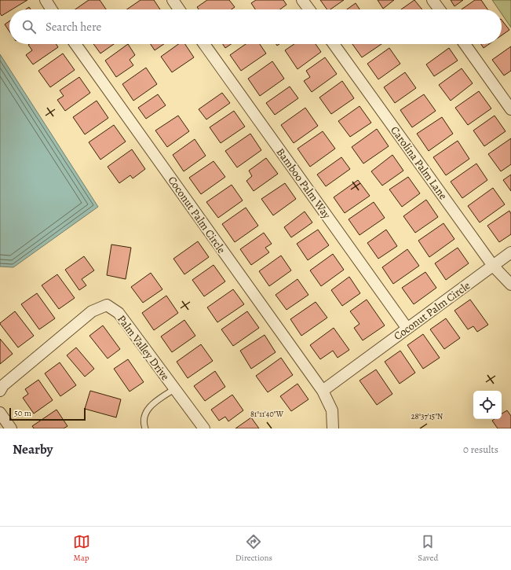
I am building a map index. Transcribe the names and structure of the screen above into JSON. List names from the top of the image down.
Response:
{
  "streets": {
    "street": [
      "Carolina Palm Lane",
      "Bamboo Palm Way",
      "Coconut Palm Circle",
      "Palm Valley Drive"
    ]
  },
  "crossings": [
    ["Carolina Palm Lane", "Coconut Palm Circle"],
    ["Bamboo Palm Way", "Coconut Palm Circle"]
  ],
  "scale_bar": "50 m",
  "page": {
    "search": "Search here",
    "scale": "50 m",
    "heading": ["Nearby", "0 results"],
    "nav": ["Map", "Directions", "Saved"]
  },
  "coordinates": ["81°11'40\"W", "28°37'15\"N"]
}
